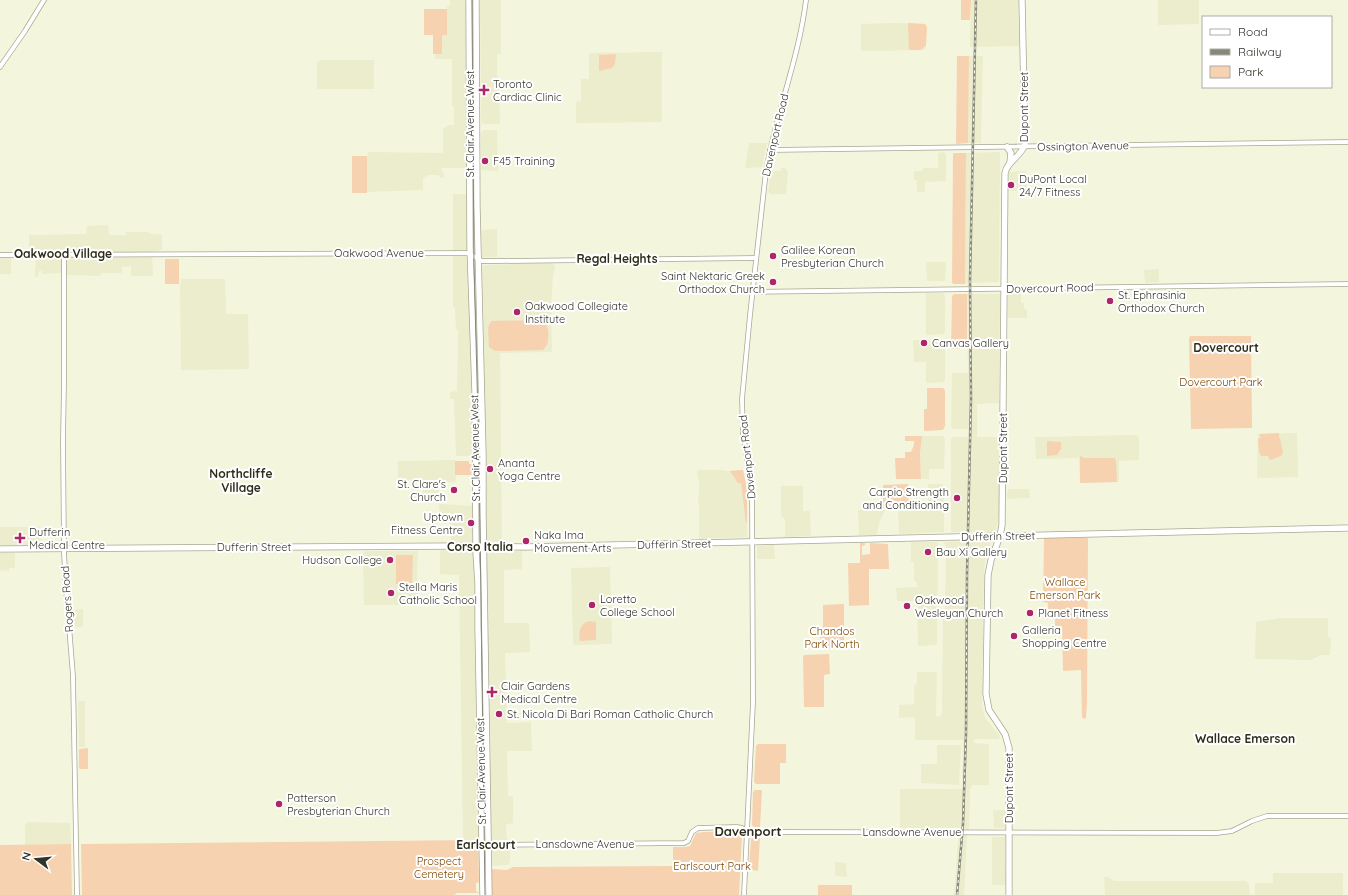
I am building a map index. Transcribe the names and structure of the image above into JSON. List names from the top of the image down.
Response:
{
  "streets": {
    "main road": ["Dupont Street", "St. Clair Avenue West", "Dufferin Street"],
    "street": [
      "Davenport Road",
      "Ossington Avenue",
      "Oakwood Avenue",
      "Dovercourt Road",
      "Rogers Road",
      "Lansdowne Avenue"
    ]
  },
  "crossings": [
    ["Dupont Street", "Ossington Avenue"],
    ["Dupont Street", "Dovercourt Road"],
    ["Dupont Street", "Dufferin Street"],
    ["Dupont Street", "Lansdowne Avenue"],
    ["St. Clair Avenue West", "Oakwood Avenue"],
    ["St. Clair Avenue West", "Dufferin Street"],
    ["St. Clair Avenue West", "Lansdowne Avenue"],
    ["Davenport Road", "Ossington Avenue"],
    ["Davenport Road", "Dovercourt Road"],
    ["Davenport Road", "Dufferin Street"],
    ["Davenport Road", "Lansdowne Avenue"],
    ["Oakwood Avenue", "Rogers Road"],
    ["Dufferin Street", "Rogers Road"]
  ],
  "districts": [
    "Oakwood Village",
    "Regal Heights",
    "Dovercourt",
    "Northcliffe Village",
    "Corso Italia",
    "Wallace Emerson",
    "Davenport",
    "Earlscourt"
  ],
  "parks": [
    "Dovercourt Park",
    "Wallace Emerson Park",
    "Chandos Park North",
    "Prospect Cemetery",
    "Earlscourt Park"
  ],
  "places": {
    "health": ["Toronto Cardiac Clinic", "Dufferin Medical Centre", "Clair Gardens Medical Centre"],
    "other": [
      "F45 Training",
      "DuPont Local 24/7 Fitness",
      "Galilee Korean Presbyterian Church",
      "Saint Nektaric Greek Orthodox Church",
      "St. Ephrasinia Orthodox Church",
      "Oakwood Collegiate Institute",
      "Canvas Gallery",
      "Ananta Yoga Centre",
      "St. Clare's Church",
      "Carpio Strength and Conditioning",
      "Uptown Fitness Centre",
      "Naka Ima Movement Arts",
      "Bau Xi Gallery",
      "Hudson College",
      "Stella Maris Catholic School",
      "Loretto College School",
      "Oakwood Wesleyan Church",
      "Planet Fitness",
      "Galleria Shopping Centre",
      "St. Nicola Di Bari Roman Catholic Church",
      "Patterson Presbyterian Church"
    ]
  },
  "legend": ["Road", "Railway", "Park"],
  "north": "left"
}
